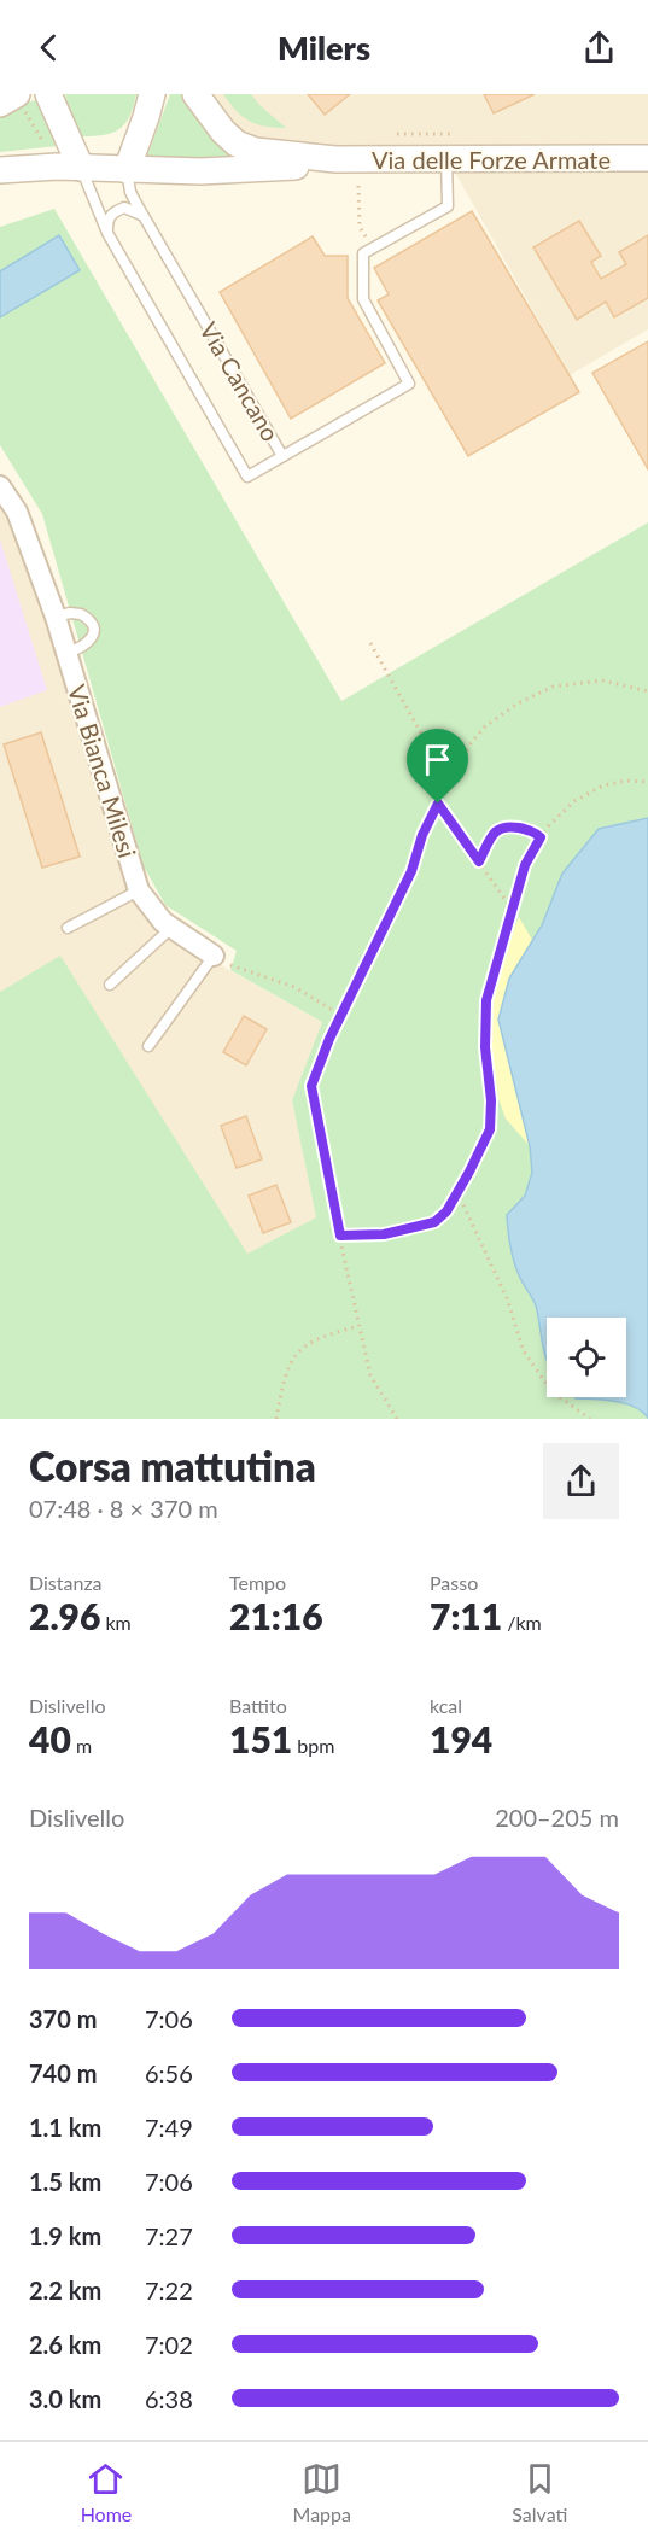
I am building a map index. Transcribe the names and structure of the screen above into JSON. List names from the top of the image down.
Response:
{
  "streets": {
    "street": ["Via delle Forze Armate", "Via Bianca Milesi"],
    "lane": ["Via Cancano"]
  },
  "crossings": [
    ["Via delle Forze Armate", "Via Cancano"]
  ],
  "page": {
    "header": "Milers",
    "heading": ["Corsa mattutina", "07:48 · 8 × 370 m"],
    "stats": [
      ["Distanza", "2.96 km"],
      ["Tempo", "21:16"],
      ["Passo", "7:11 /km"],
      ["Dislivello", "40 m"],
      ["Battito", "151 bpm"],
      ["kcal", "194"]
    ],
    "chart": ["Dislivello", "200–205 m"],
    "list": [
      {
        "name": "370 m",
        "note": "7:06"
      },
      {
        "name": "740 m",
        "note": "6:56"
      },
      {
        "name": "1.1 km",
        "note": "7:49"
      },
      {
        "name": "1.5 km",
        "note": "7:06"
      },
      {
        "name": "1.9 km",
        "note": "7:27"
      },
      {
        "name": "2.2 km",
        "note": "7:22"
      },
      {
        "name": "2.6 km",
        "note": "7:02"
      },
      {
        "name": "3.0 km",
        "note": "6:38"
      }
    ],
    "tabs": ["Home", "Mappa", "Salvati"]
  }
}
